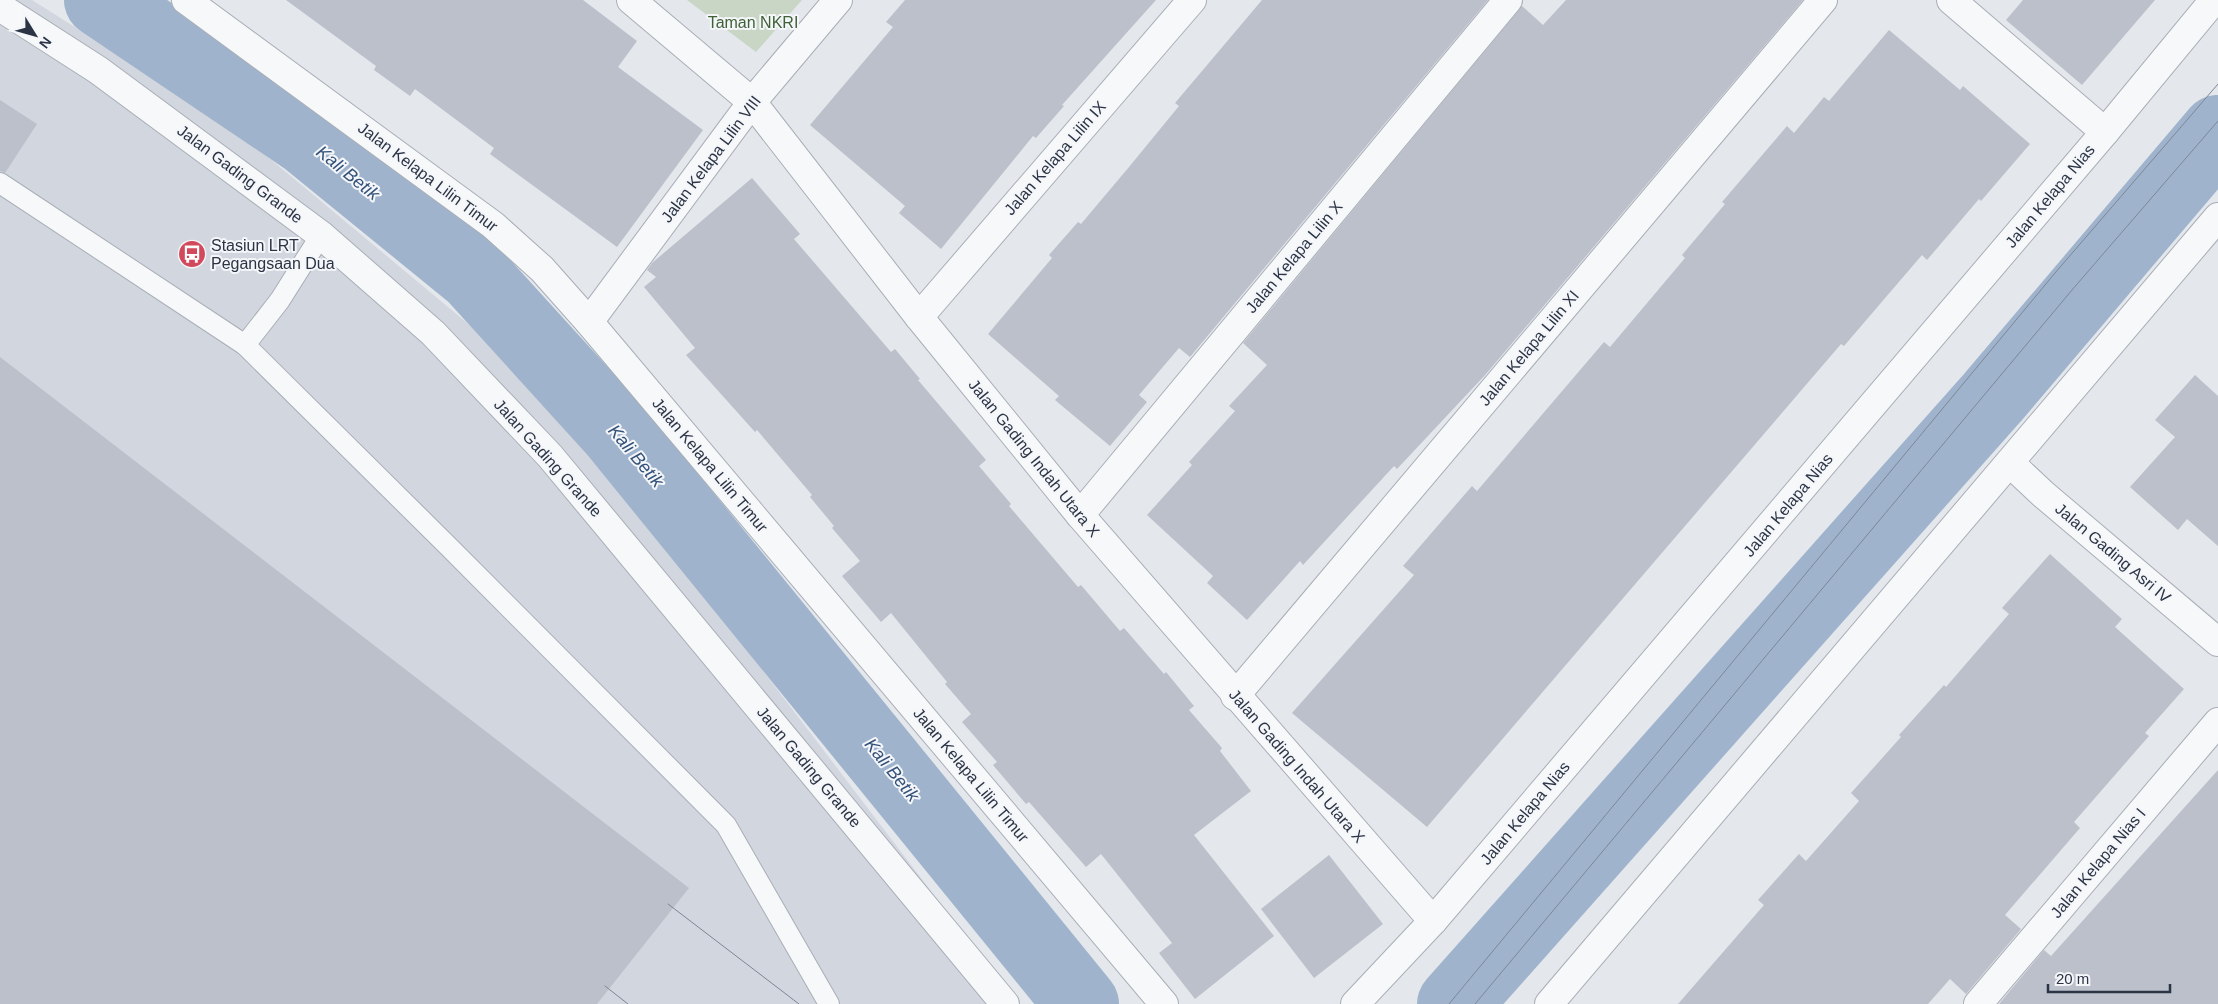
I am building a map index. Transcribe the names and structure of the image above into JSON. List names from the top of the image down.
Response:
{
  "streets": {
    "street": [
      "Jalan Kelapa Lilin IX",
      "Jalan Kelapa Lilin VIII",
      "Jalan Gading Grande",
      "Jalan Kelapa Lilin Timur",
      "Jalan Kelapa Nias",
      "Jalan Kelapa Lilin X",
      "Jalan Kelapa Lilin XI",
      "Jalan Gading Indah Utara X",
      "Jalan Gading Asri IV",
      "Jalan Kelapa Nias I"
    ]
  },
  "crossings": [
    ["Jalan Kelapa Lilin IX", "Jalan Gading Indah Utara X"],
    ["Jalan Kelapa Lilin VIII", "Jalan Kelapa Lilin Timur"],
    ["Jalan Kelapa Lilin VIII", "Jalan Gading Indah Utara X"],
    ["Jalan Kelapa Nias", "Jalan Gading Indah Utara X"],
    ["Jalan Kelapa Lilin X", "Jalan Gading Indah Utara X"],
    ["Jalan Kelapa Lilin XI", "Jalan Gading Indah Utara X"]
  ],
  "water": ["Kali Betik"],
  "parks": ["Taman NKRI"],
  "places": {
    "bus stop": ["Stasiun LRT Pegangsaan Dua"]
  },
  "scale_bar": "20 m",
  "north": "bottom right"
}
